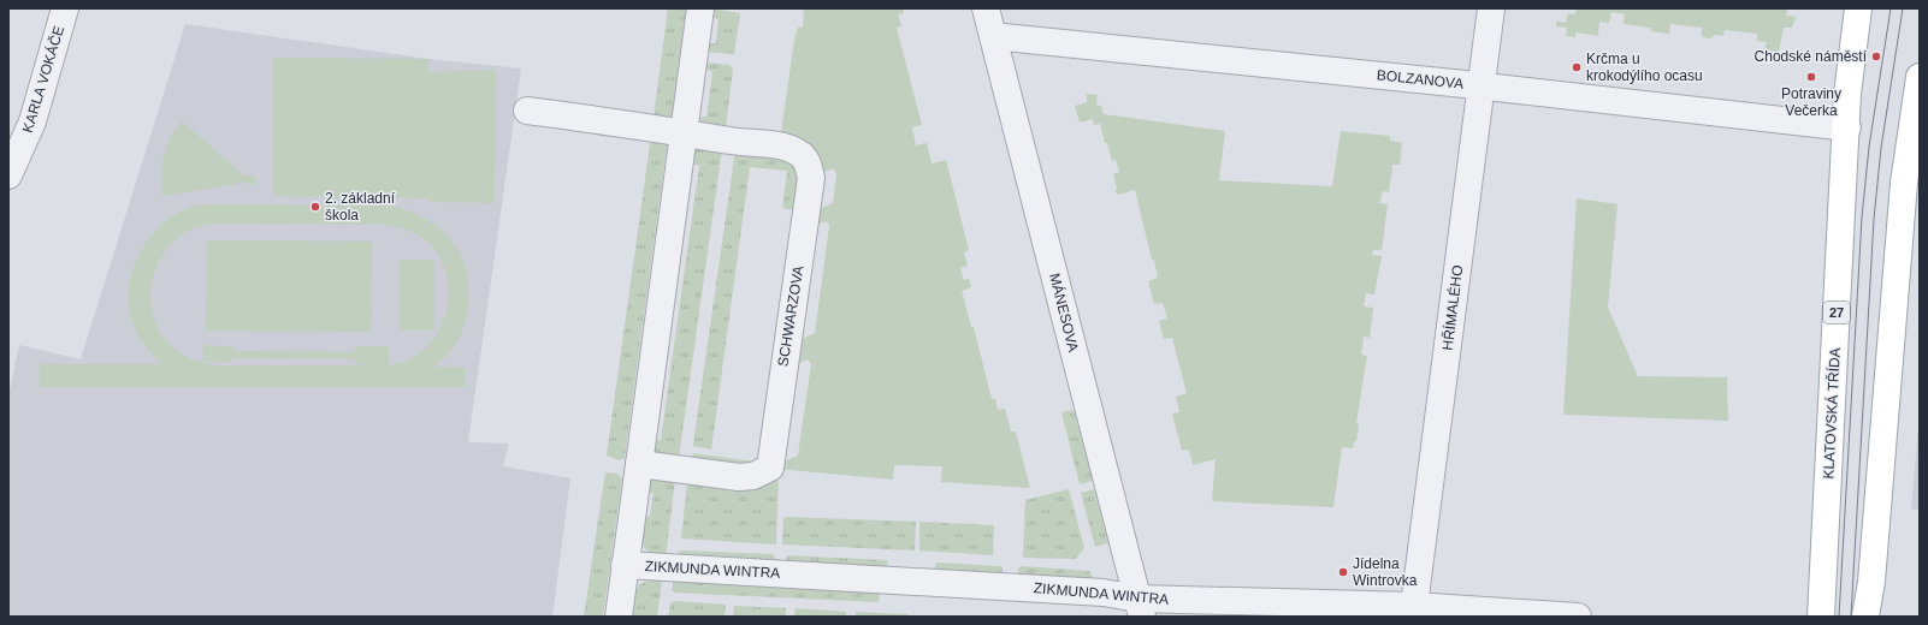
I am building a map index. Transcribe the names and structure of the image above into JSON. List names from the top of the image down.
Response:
{
  "streets": {
    "main road": ["27", "KLATOVSKÁ TŘÍDA"],
    "street": [
      "KARLA VOKÁČE",
      "BOLZANOVA",
      "HŘÍMALÉHO",
      "MÁNESOVA",
      "SCHWARZOVA",
      "ZIKMUNDA WINTRA"
    ]
  },
  "crossings": [
    ["BOLZANOVA", "HŘÍMALÉHO"],
    ["BOLZANOVA", "MÁNESOVA"],
    ["BOLZANOVA", "KLATOVSKÁ TŘÍDA"],
    ["HŘÍMALÉHO", "ZIKMUNDA WINTRA"],
    ["MÁNESOVA", "ZIKMUNDA WINTRA"]
  ],
  "places": [
    "Chodské náměstí",
    "Krčma u krokodýlího ocasu",
    "Potraviny Večerka",
    "2. základní škola",
    "Jídelna Wintrovka"
  ]
}
